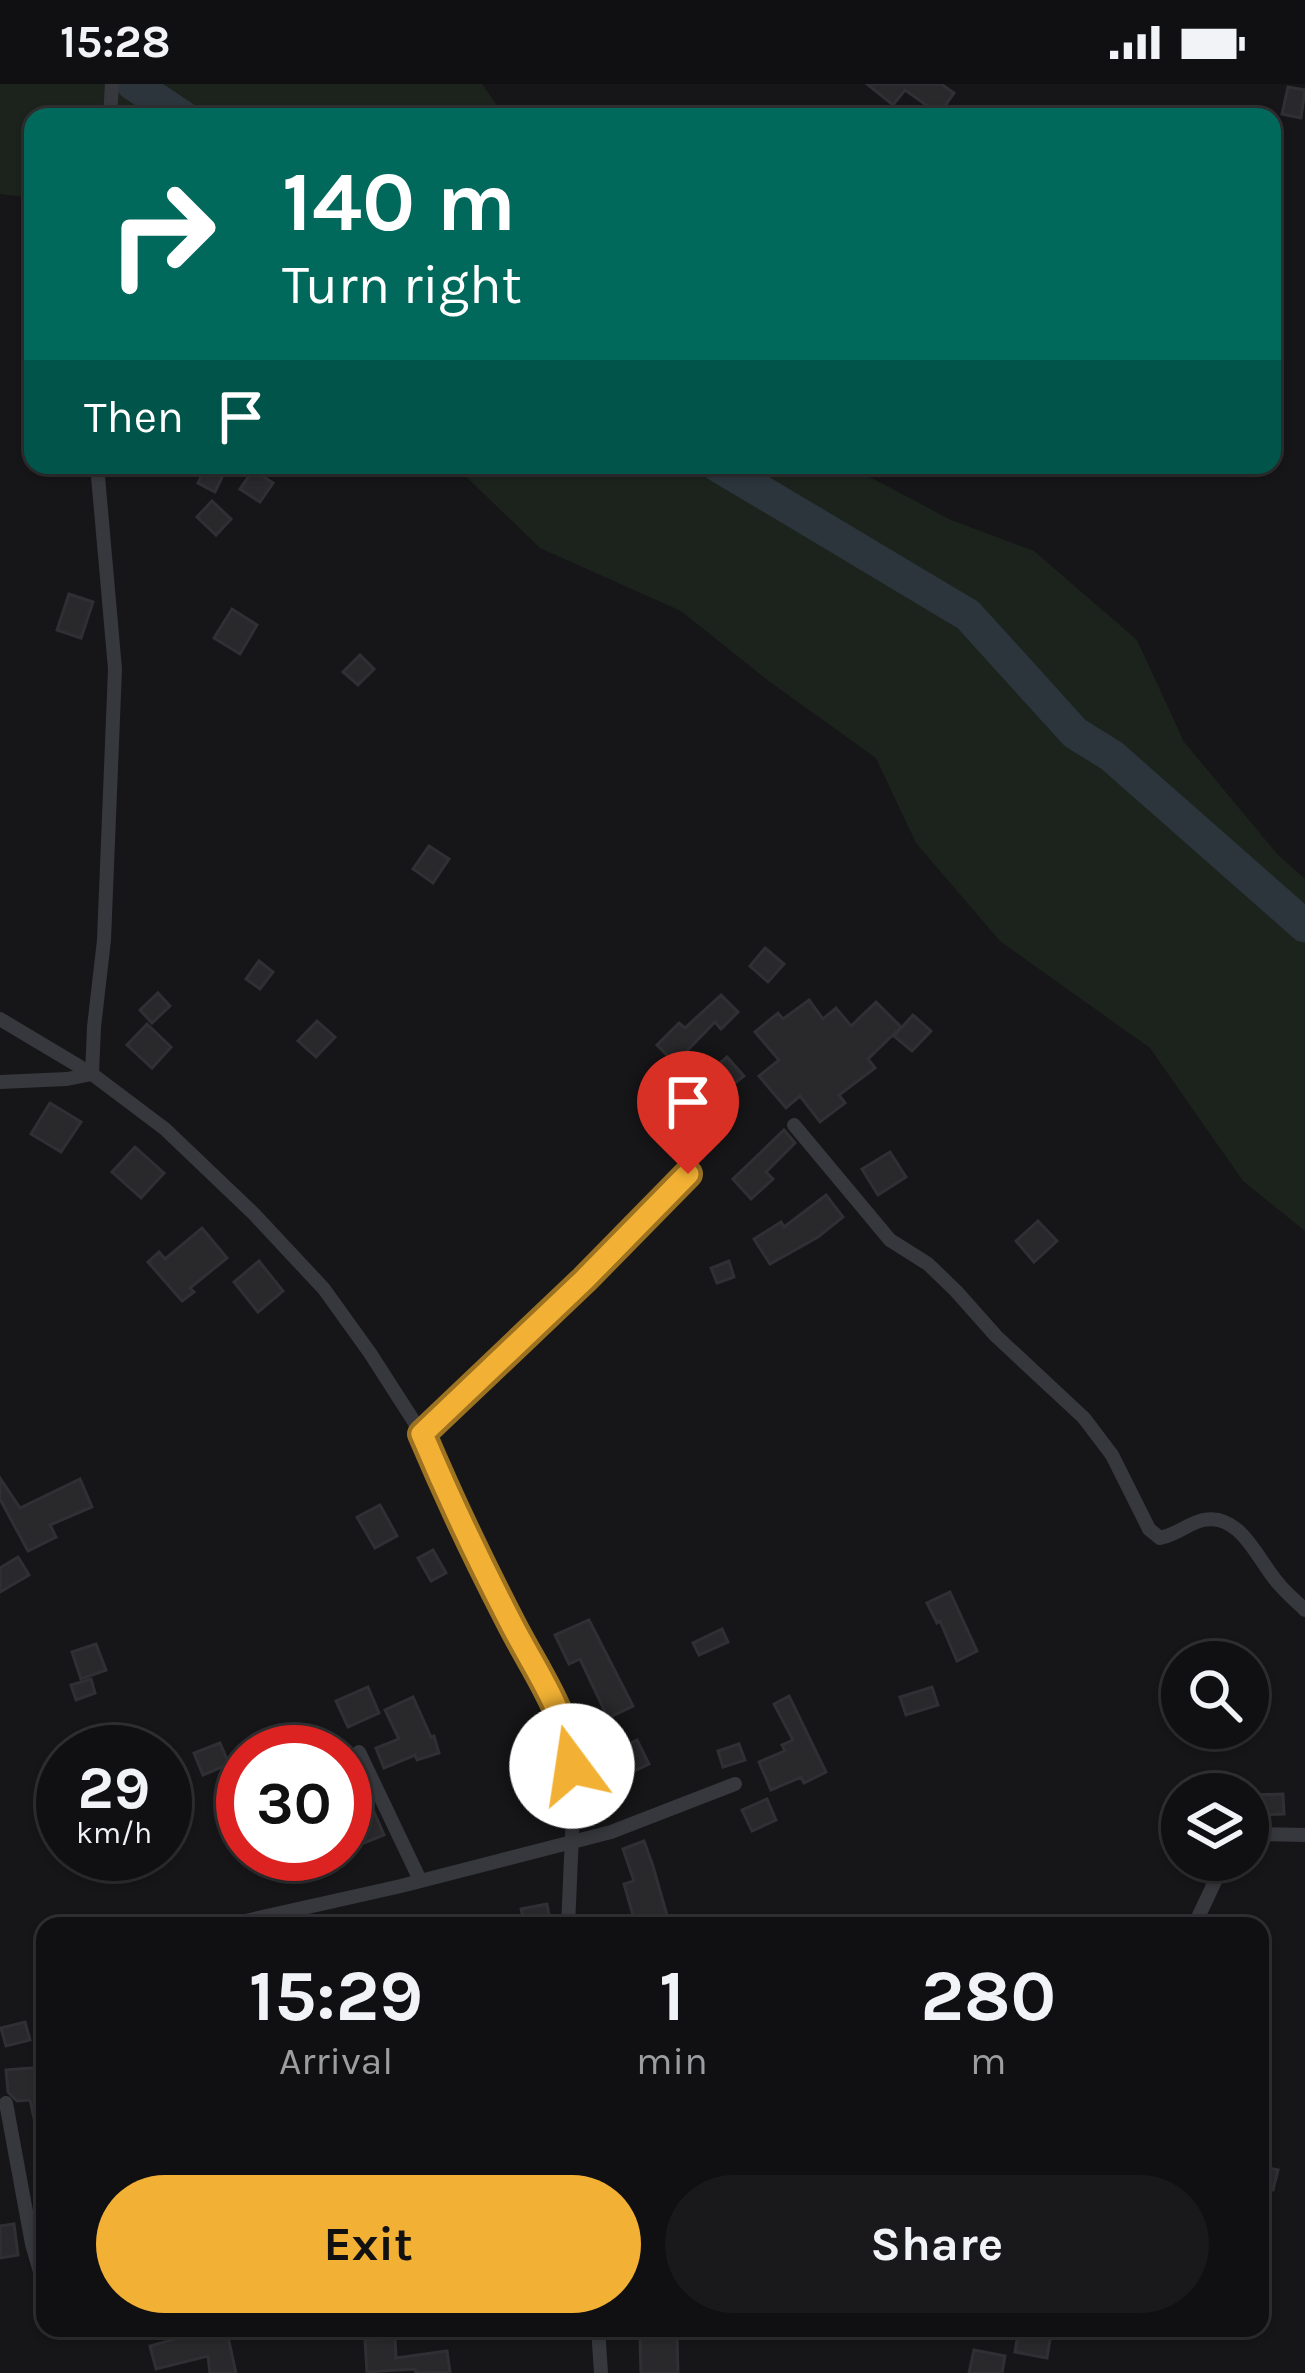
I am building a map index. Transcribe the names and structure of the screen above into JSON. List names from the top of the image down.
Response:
{
  "page": {
    "status": "15:28",
    "turn": ["140 m", "Turn right"],
    "then": "Then",
    "speed": "29 km/h",
    "limit": "30",
    "eta": [
      "15:29",
      "Arrival",
      "1",
      "min",
      "280",
      "m"
    ],
    "buttons": ["Exit", "Share"]
  }
}
